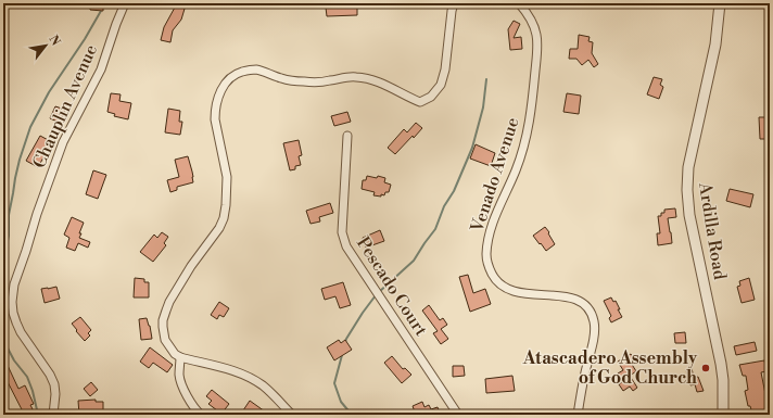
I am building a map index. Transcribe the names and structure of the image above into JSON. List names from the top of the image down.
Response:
{
  "streets": {
    "street": [
      "Chauplin Avenue",
      "Venado Avenue",
      "Ardilla Road",
      "Pescado Court"
    ]
  },
  "places": ["Atascadero Assembly of God Church"],
  "north": "top right"
}
